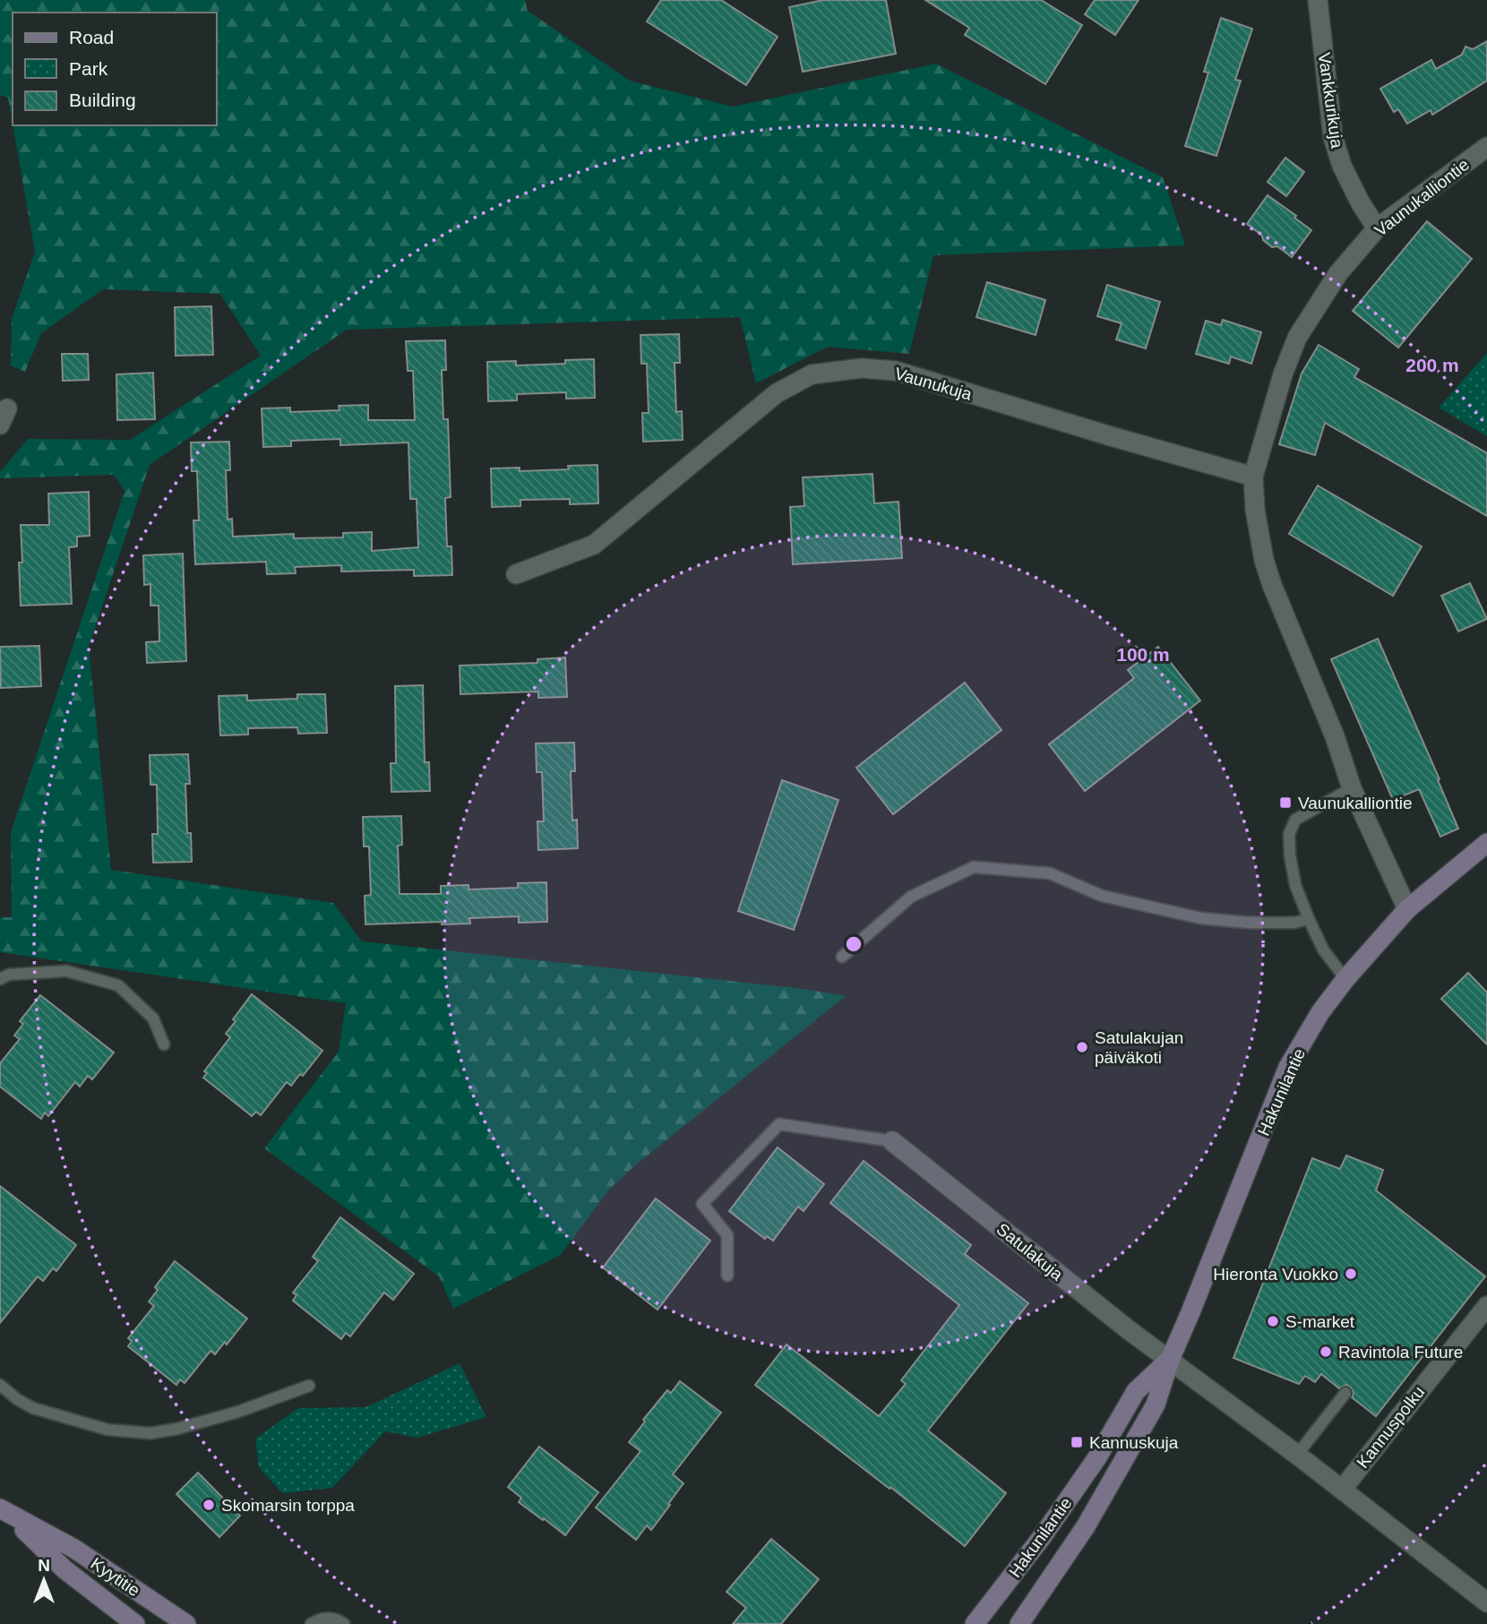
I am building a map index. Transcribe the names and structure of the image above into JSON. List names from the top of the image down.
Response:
{
  "streets": {
    "main road": ["Hakunilantie", "Kyytitie"],
    "street": [
      "Vankkurikuja",
      "Vaunukalliontie",
      "Vaunukuja",
      "Satulakuja",
      "Kannuspolku"
    ]
  },
  "crossings": [
    ["Vankkurikuja", "Vaunukalliontie"],
    ["Vaunukalliontie", "Vaunukuja"],
    ["Vaunukalliontie", "Hakunilantie"],
    ["Hakunilantie", "Satulakuja"]
  ],
  "places": {
    "transit": ["Vaunukalliontie", "Kannuskuja"],
    "other": [
      "Satulakujan päiväkoti",
      "Hieronta Vuokko",
      "S-market",
      "Ravintola Future",
      "Skomarsin torppa"
    ]
  },
  "legend": ["Road", "Park", "Building"],
  "north": "top",
  "rings": ["200 m", "100 m"]
}
